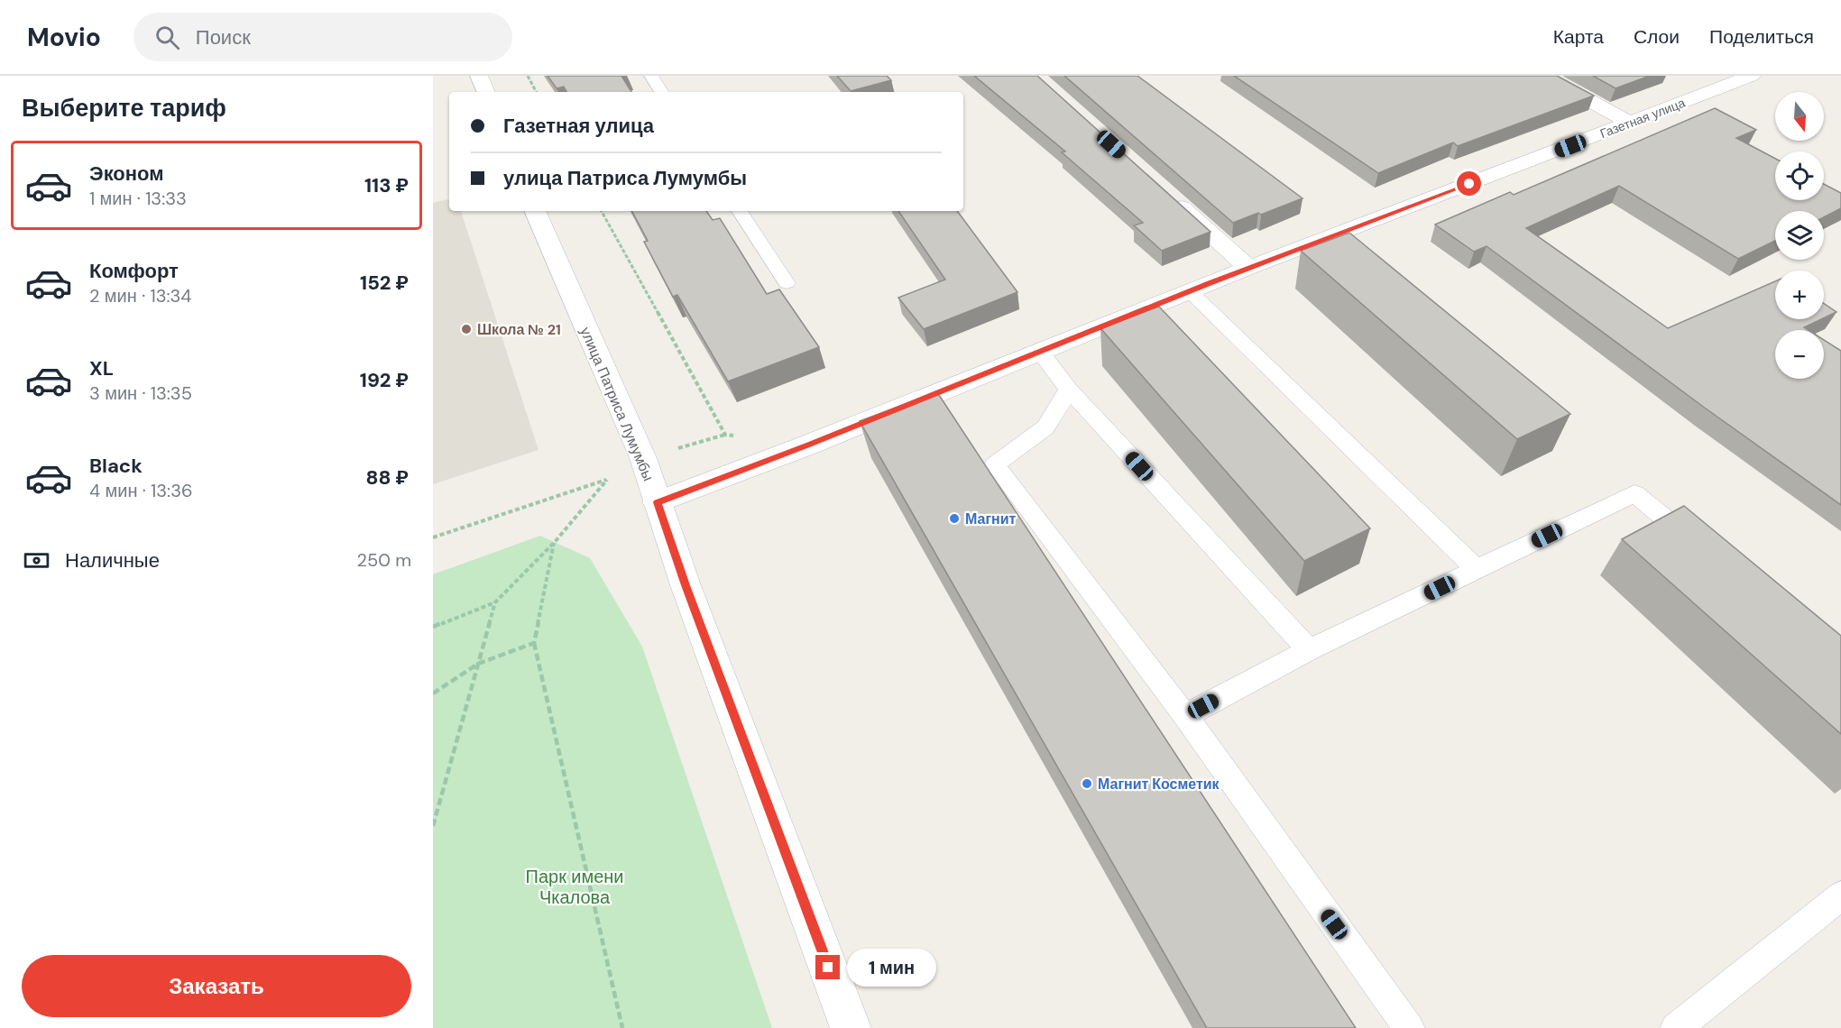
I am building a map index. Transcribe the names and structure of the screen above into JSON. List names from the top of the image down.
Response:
{
  "streets": {
    "street": ["Газетная улица", "улица Патриса Лумумбы"]
  },
  "crossings": [
    ["Газетная улица", "улица Патриса Лумумбы"]
  ],
  "parks": ["Парк имени Чкалова"],
  "places": ["Школа № 21", "Магнит", "Магнит Косметик"],
  "north": "bottom",
  "page": {
    "header": "Movio",
    "search": "Поиск",
    "nav": ["Карта", "Слои", "Поделиться"],
    "heading": "Выберите тариф",
    "map_buttons": ["+", "−"],
    "banner": ["Газетная улица", "улица Патриса Лумумбы"],
    "list": [
      {
        "name": "Эконом",
        "note": "1 мин · 13:33",
        "value": "113 ₽"
      },
      {
        "name": "Комфорт",
        "note": "2 мин · 13:34",
        "value": "152 ₽"
      },
      {
        "name": "XL",
        "note": "3 мин · 13:35",
        "value": "192 ₽"
      },
      {
        "name": "Black",
        "note": "4 мин · 13:36",
        "value": "88 ₽"
      }
    ],
    "pay": ["Наличные", "250 m"],
    "buttons": "Заказать",
    "bubble": "1 мин"
  }
}
